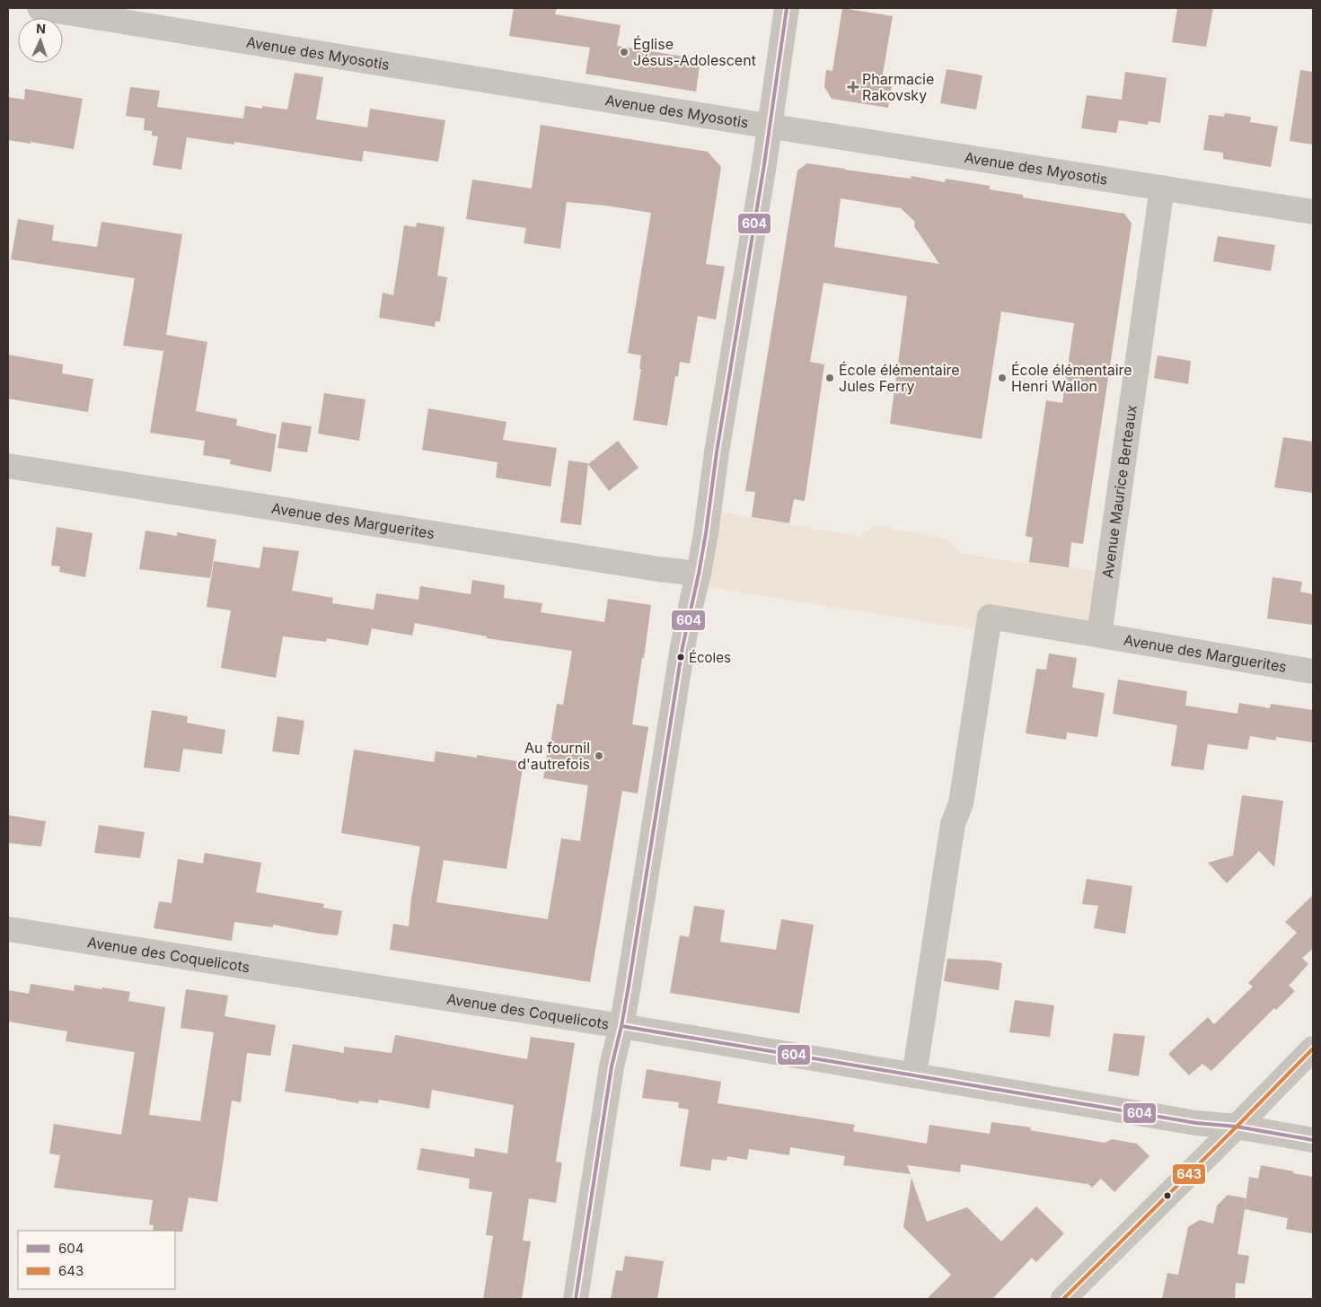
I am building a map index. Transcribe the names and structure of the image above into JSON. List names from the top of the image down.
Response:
{
  "streets": {
    "street": [
      "Avenue des Myosotis",
      "Avenue Maurice Berteaux",
      "Avenue des Marguerites",
      "Avenue des Coquelicots"
    ]
  },
  "crossings": [
    ["Avenue des Myosotis", "Avenue Maurice Berteaux"],
    ["Avenue Maurice Berteaux", "Avenue des Marguerites"],
    ["Avenue des Marguerites", "Avenue des Coquelicots"]
  ],
  "places": {
    "other": [
      "Église Jésus-Adolescent",
      "École élémentaire Jules Ferry",
      "École élémentaire Henri Wallon",
      "Écoles",
      "Au fournil d'autrefois"
    ],
    "health": ["Pharmacie Rakovsky"]
  },
  "lines": ["transit line 604", "transit line 643"],
  "legend": ["604", "643"],
  "north": "top"
}
